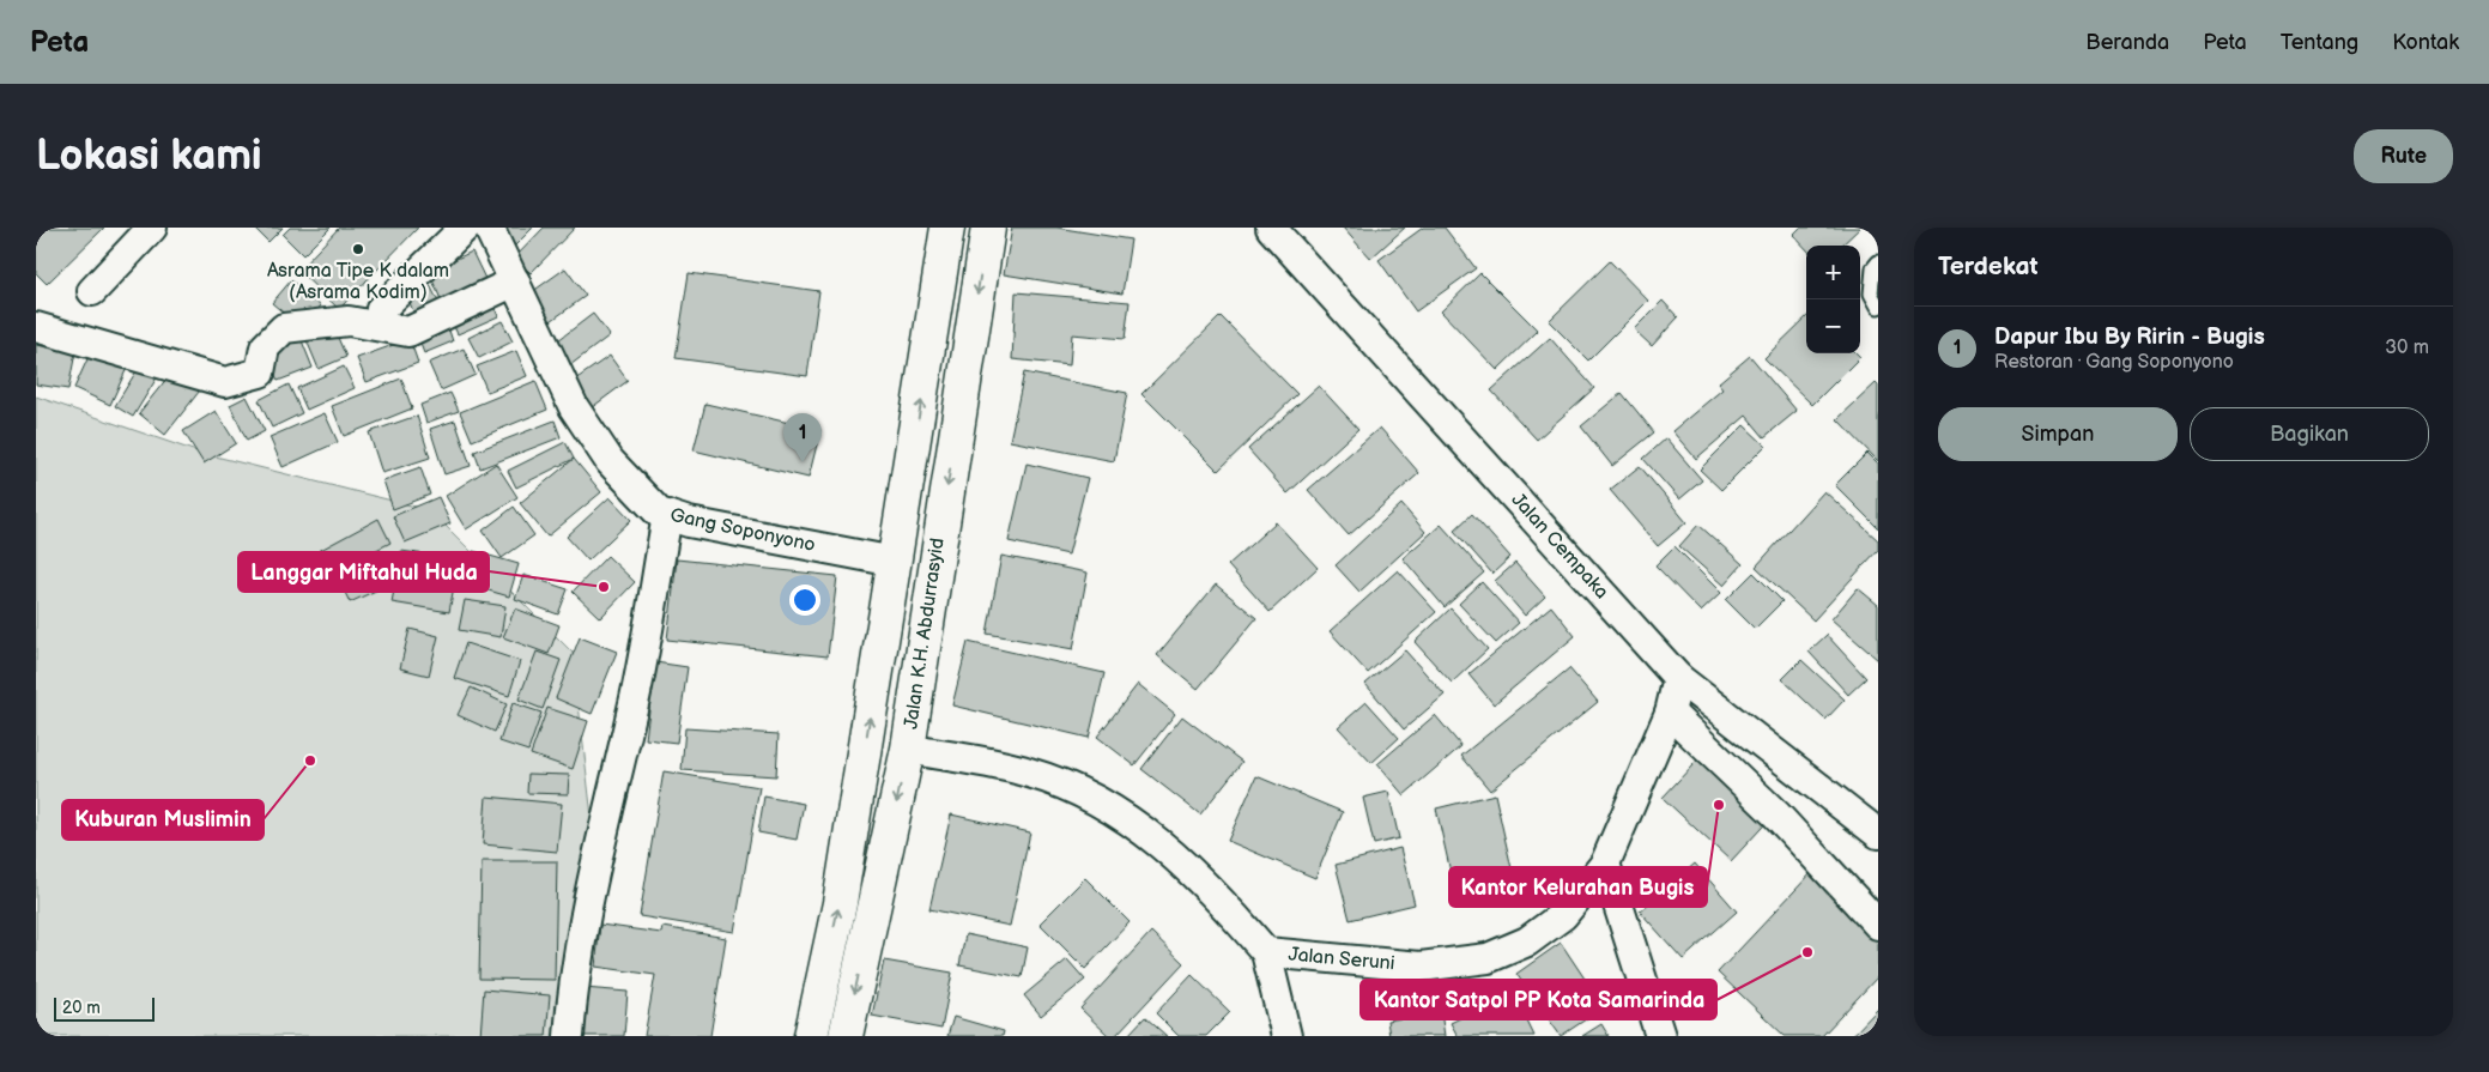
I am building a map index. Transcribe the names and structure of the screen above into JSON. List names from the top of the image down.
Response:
{
  "streets": {
    "street": [
      "Gang Soponyono",
      "Jalan Cempaka",
      "Jalan K.H. Abdurrasyid",
      "Jalan Seruni"
    ]
  },
  "crossings": [
    ["Gang Soponyono", "Jalan K.H. Abdurrasyid"],
    ["Jalan Cempaka", "Jalan Seruni"],
    ["Jalan K.H. Abdurrasyid", "Jalan Seruni"]
  ],
  "places": [
    "Asrama Tipe K dalam (Asrama Kodim)",
    "Langgar Miftahul Huda",
    "Kuburan Muslimin",
    "Kantor Kelurahan Bugis",
    "Kantor Satpol PP Kota Samarinda"
  ],
  "scale_bar": "20 m",
  "page": {
    "header": "Peta",
    "nav": [
      "Beranda",
      "Peta",
      "Tentang",
      "Kontak"
    ],
    "buttons": [
      "Rute",
      ["Simpan", "Bagikan"]
    ],
    "title": "Lokasi kami",
    "heading": "Terdekat",
    "map_buttons": ["+", "−"],
    "list": [
      {
        "mark": "1",
        "name": "Dapur Ibu By Ririn - Bugis",
        "note": "Restoran · Gang Soponyono",
        "value": "30 m"
      }
    ],
    "pins": "1",
    "scale": "20 m"
  }
}
